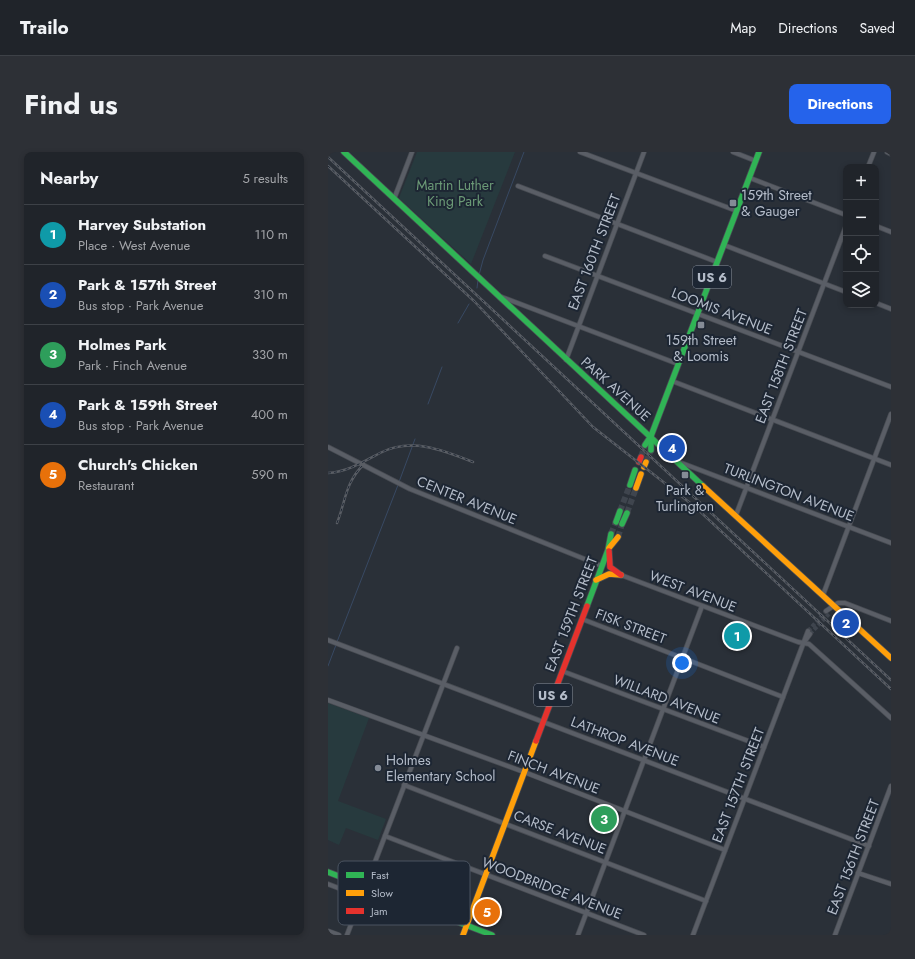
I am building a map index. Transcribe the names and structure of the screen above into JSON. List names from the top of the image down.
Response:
{
  "streets": {
    "main road": ["US 6", "PARK AVENUE", "EAST 159TH STREET"],
    "street": [
      "EAST 160TH STREET",
      "LOOMIS AVENUE",
      "EAST 158TH STREET",
      "TURLINGTON AVENUE",
      "CENTER AVENUE",
      "WEST AVENUE",
      "FISK STREET",
      "WILLARD AVENUE",
      "LATHROP AVENUE",
      "FINCH AVENUE",
      "EAST 157TH STREET",
      "CARSE AVENUE",
      "EAST 156TH STREET",
      "WOODBRIDGE AVENUE"
    ]
  },
  "crossings": [
    ["EAST 160TH STREET", "LOOMIS AVENUE"],
    ["EAST 160TH STREET", "PARK AVENUE"],
    ["US 6", "LOOMIS AVENUE"],
    ["US 6", "PARK AVENUE"],
    ["LOOMIS AVENUE", "EAST 158TH STREET"],
    ["EAST 158TH STREET", "PARK AVENUE"],
    ["EAST 158TH STREET", "TURLINGTON AVENUE"],
    ["PARK AVENUE", "TURLINGTON AVENUE"],
    ["CENTER AVENUE", "EAST 159TH STREET"],
    ["WEST AVENUE", "EAST 157TH STREET"],
    ["EAST 159TH STREET", "FISK STREET"],
    ["EAST 159TH STREET", "WILLARD AVENUE"],
    ["EAST 159TH STREET", "LATHROP AVENUE"],
    ["EAST 159TH STREET", "FINCH AVENUE"],
    ["EAST 159TH STREET", "CARSE AVENUE"],
    ["EAST 159TH STREET", "WOODBRIDGE AVENUE"],
    ["FISK STREET", "EAST 157TH STREET"],
    ["WILLARD AVENUE", "EAST 157TH STREET"],
    ["LATHROP AVENUE", "EAST 157TH STREET"],
    ["LATHROP AVENUE", "EAST 156TH STREET"],
    ["FINCH AVENUE", "EAST 157TH STREET"],
    ["EAST 157TH STREET", "CARSE AVENUE"]
  ],
  "parks": ["Martin Luther King Park"],
  "places": {
    "transit": ["159th Street & Gauger", "159th Street & Loomis", "Park & Turlington"],
    "other": ["Holmes Elementary School"]
  },
  "legend": ["Fast", "Slow", "Jam"],
  "page": {
    "header": "Trailo",
    "nav": ["Map", "Directions", "Saved"],
    "title": "Find us",
    "buttons": "Directions",
    "heading": ["Nearby", "5 results"],
    "map_buttons": ["+", "−"],
    "list": [
      {
        "mark": "1",
        "name": "Harvey Substation",
        "note": "Place · West Avenue",
        "value": "110 m"
      },
      {
        "mark": "2",
        "name": "Park & 157th Street",
        "note": "Bus stop · Park Avenue",
        "value": "310 m"
      },
      {
        "mark": "3",
        "name": "Holmes Park",
        "note": "Park · Finch Avenue",
        "value": "330 m"
      },
      {
        "mark": "4",
        "name": "Park & 159th Street",
        "note": "Bus stop · Park Avenue",
        "value": "400 m"
      },
      {
        "mark": "5",
        "name": "Church's Chicken",
        "note": "Restaurant",
        "value": "590 m"
      }
    ],
    "pins": [
      "4",
      "2",
      "1",
      "3",
      "5"
    ]
  }
}
